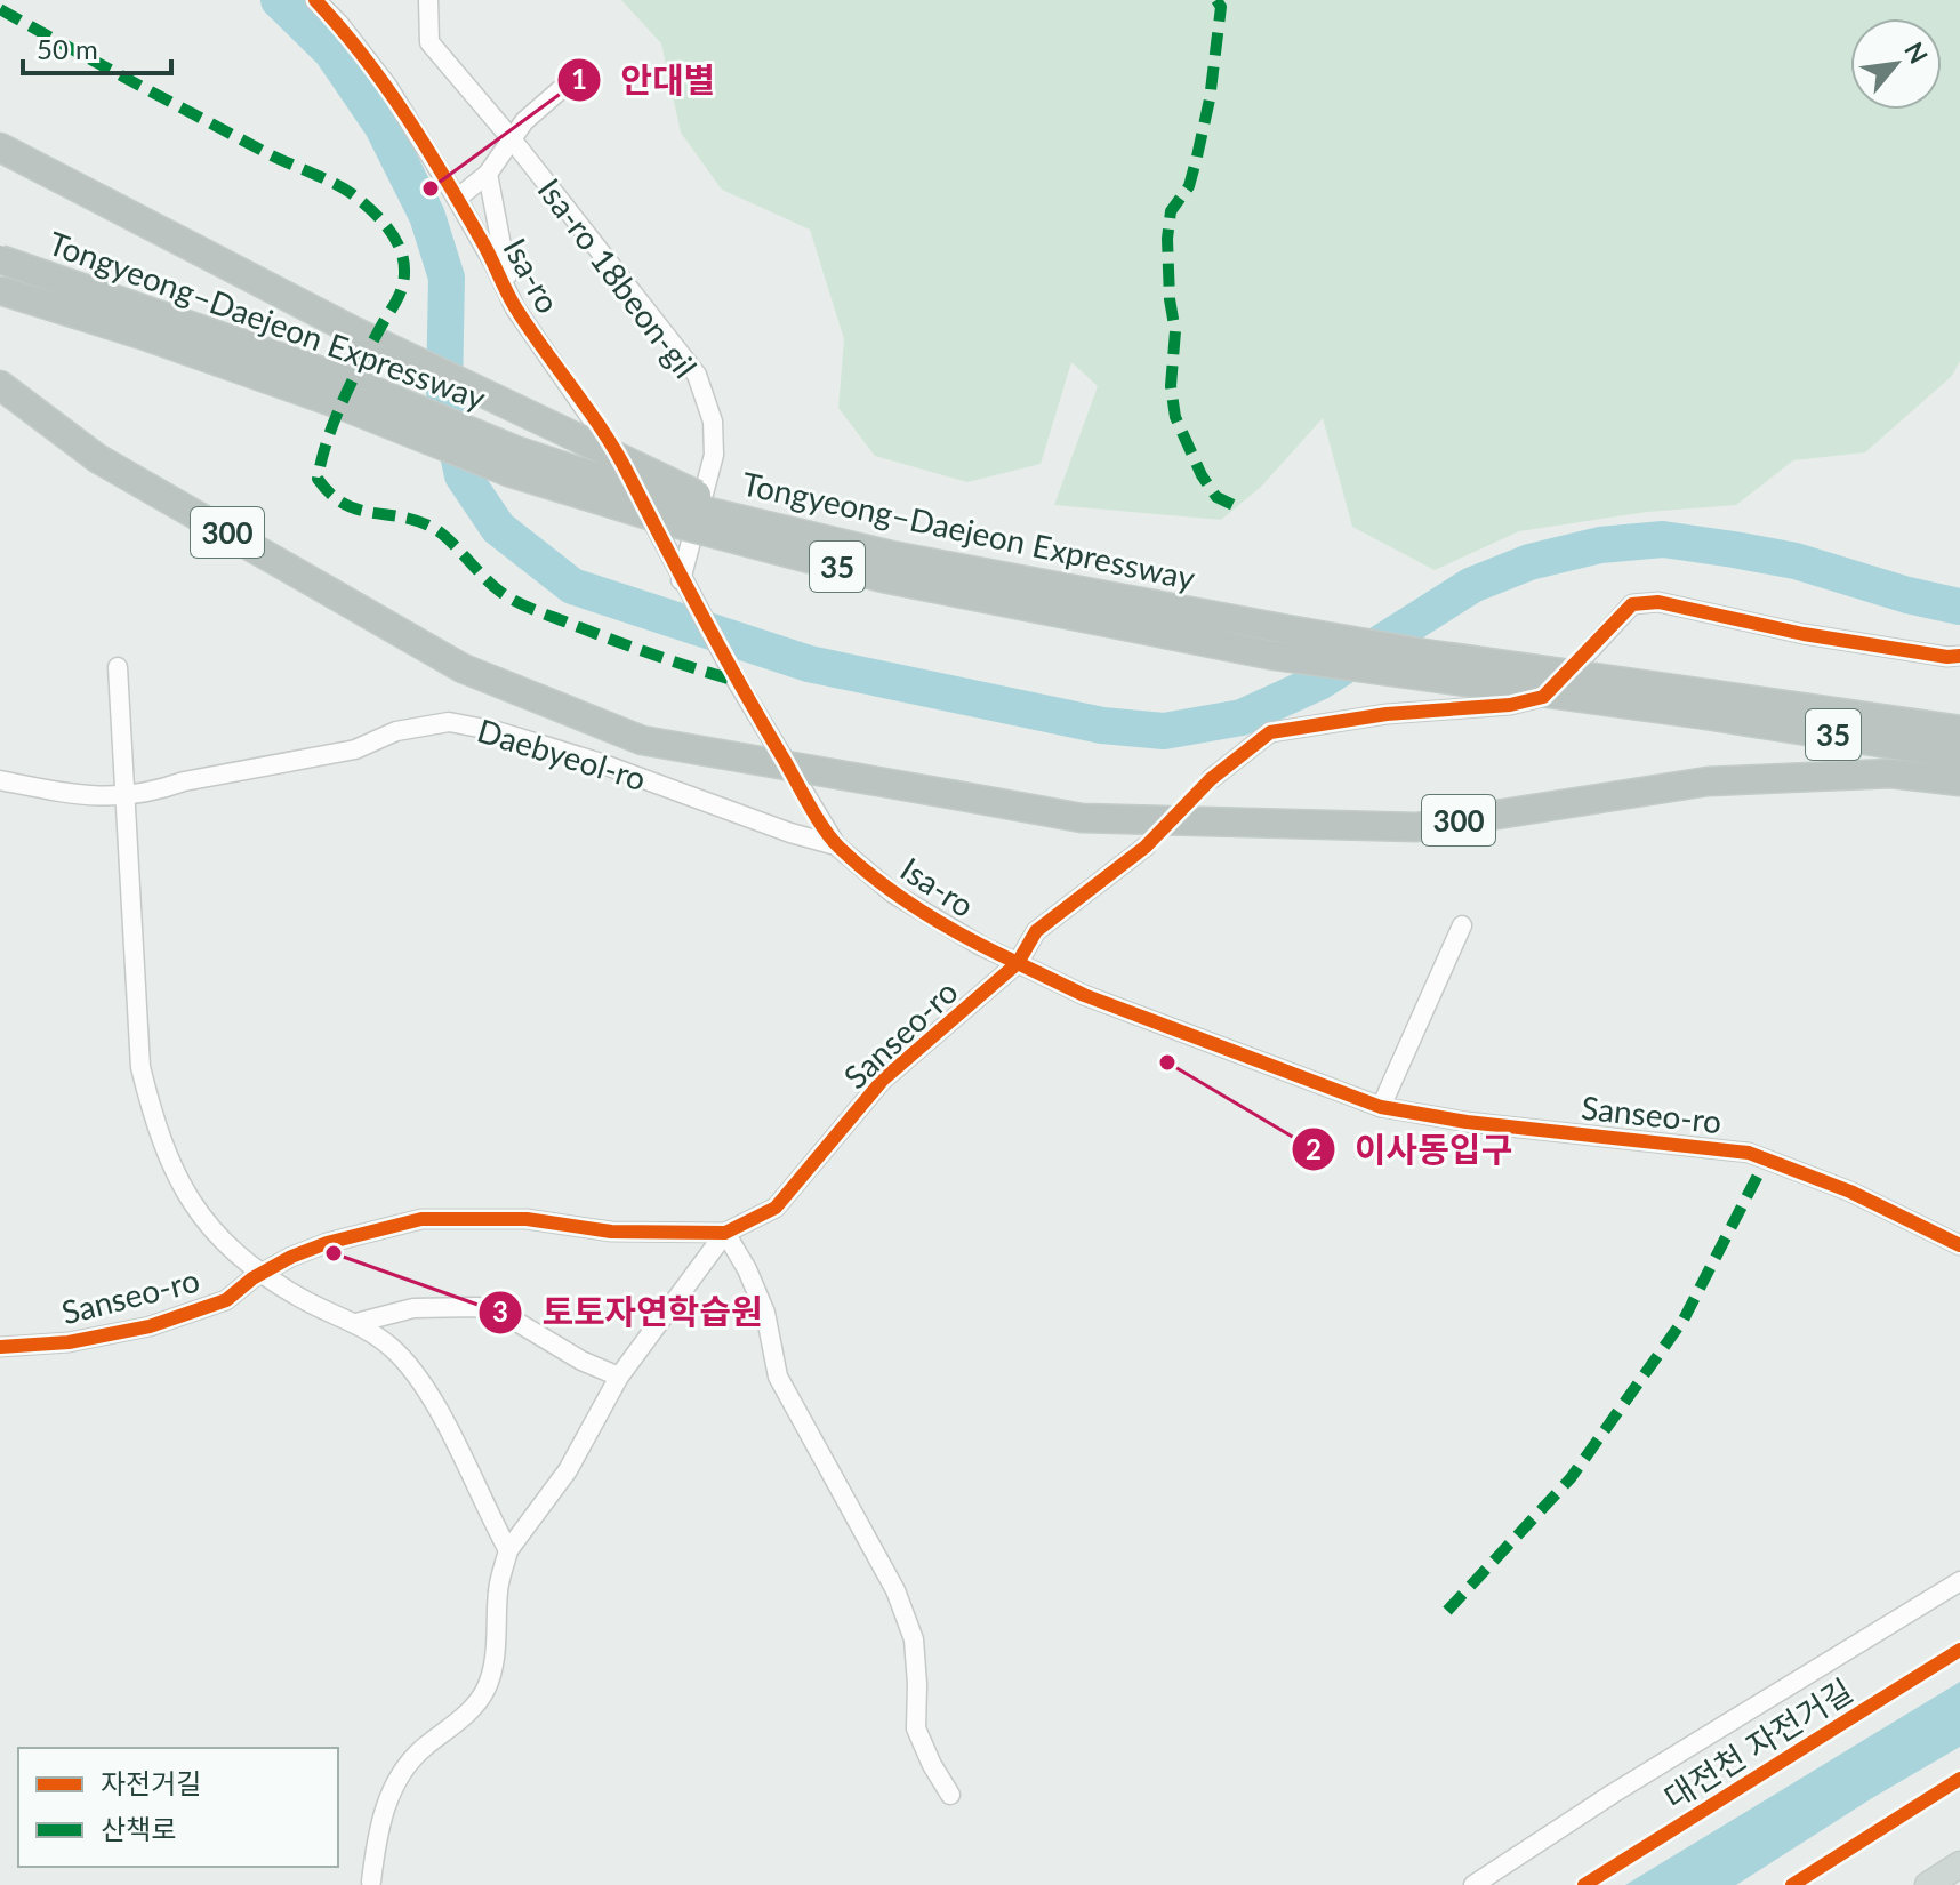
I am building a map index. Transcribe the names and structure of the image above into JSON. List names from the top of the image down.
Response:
{
  "streets": {
    "highway": ["Tongyeong–Daejeon Expressway", "300", "35"],
    "street": [
      "Isa-ro",
      "Isa-ro 18beon-gil",
      "Daebyeol-ro",
      "Sanseo-ro"
    ],
    "cycle path": ["대전천 자전거길"]
  },
  "crossings": [
    ["Isa-ro", "Isa-ro 18beon-gil"],
    ["Isa-ro", "Daebyeol-ro"],
    ["Isa-ro", "Sanseo-ro"]
  ],
  "places": ["안대별", "이사동입구", "토토자연학습원"],
  "legend": ["자전거길", "산책로"],
  "scale_bar": "50 m",
  "north": "top right"
}
